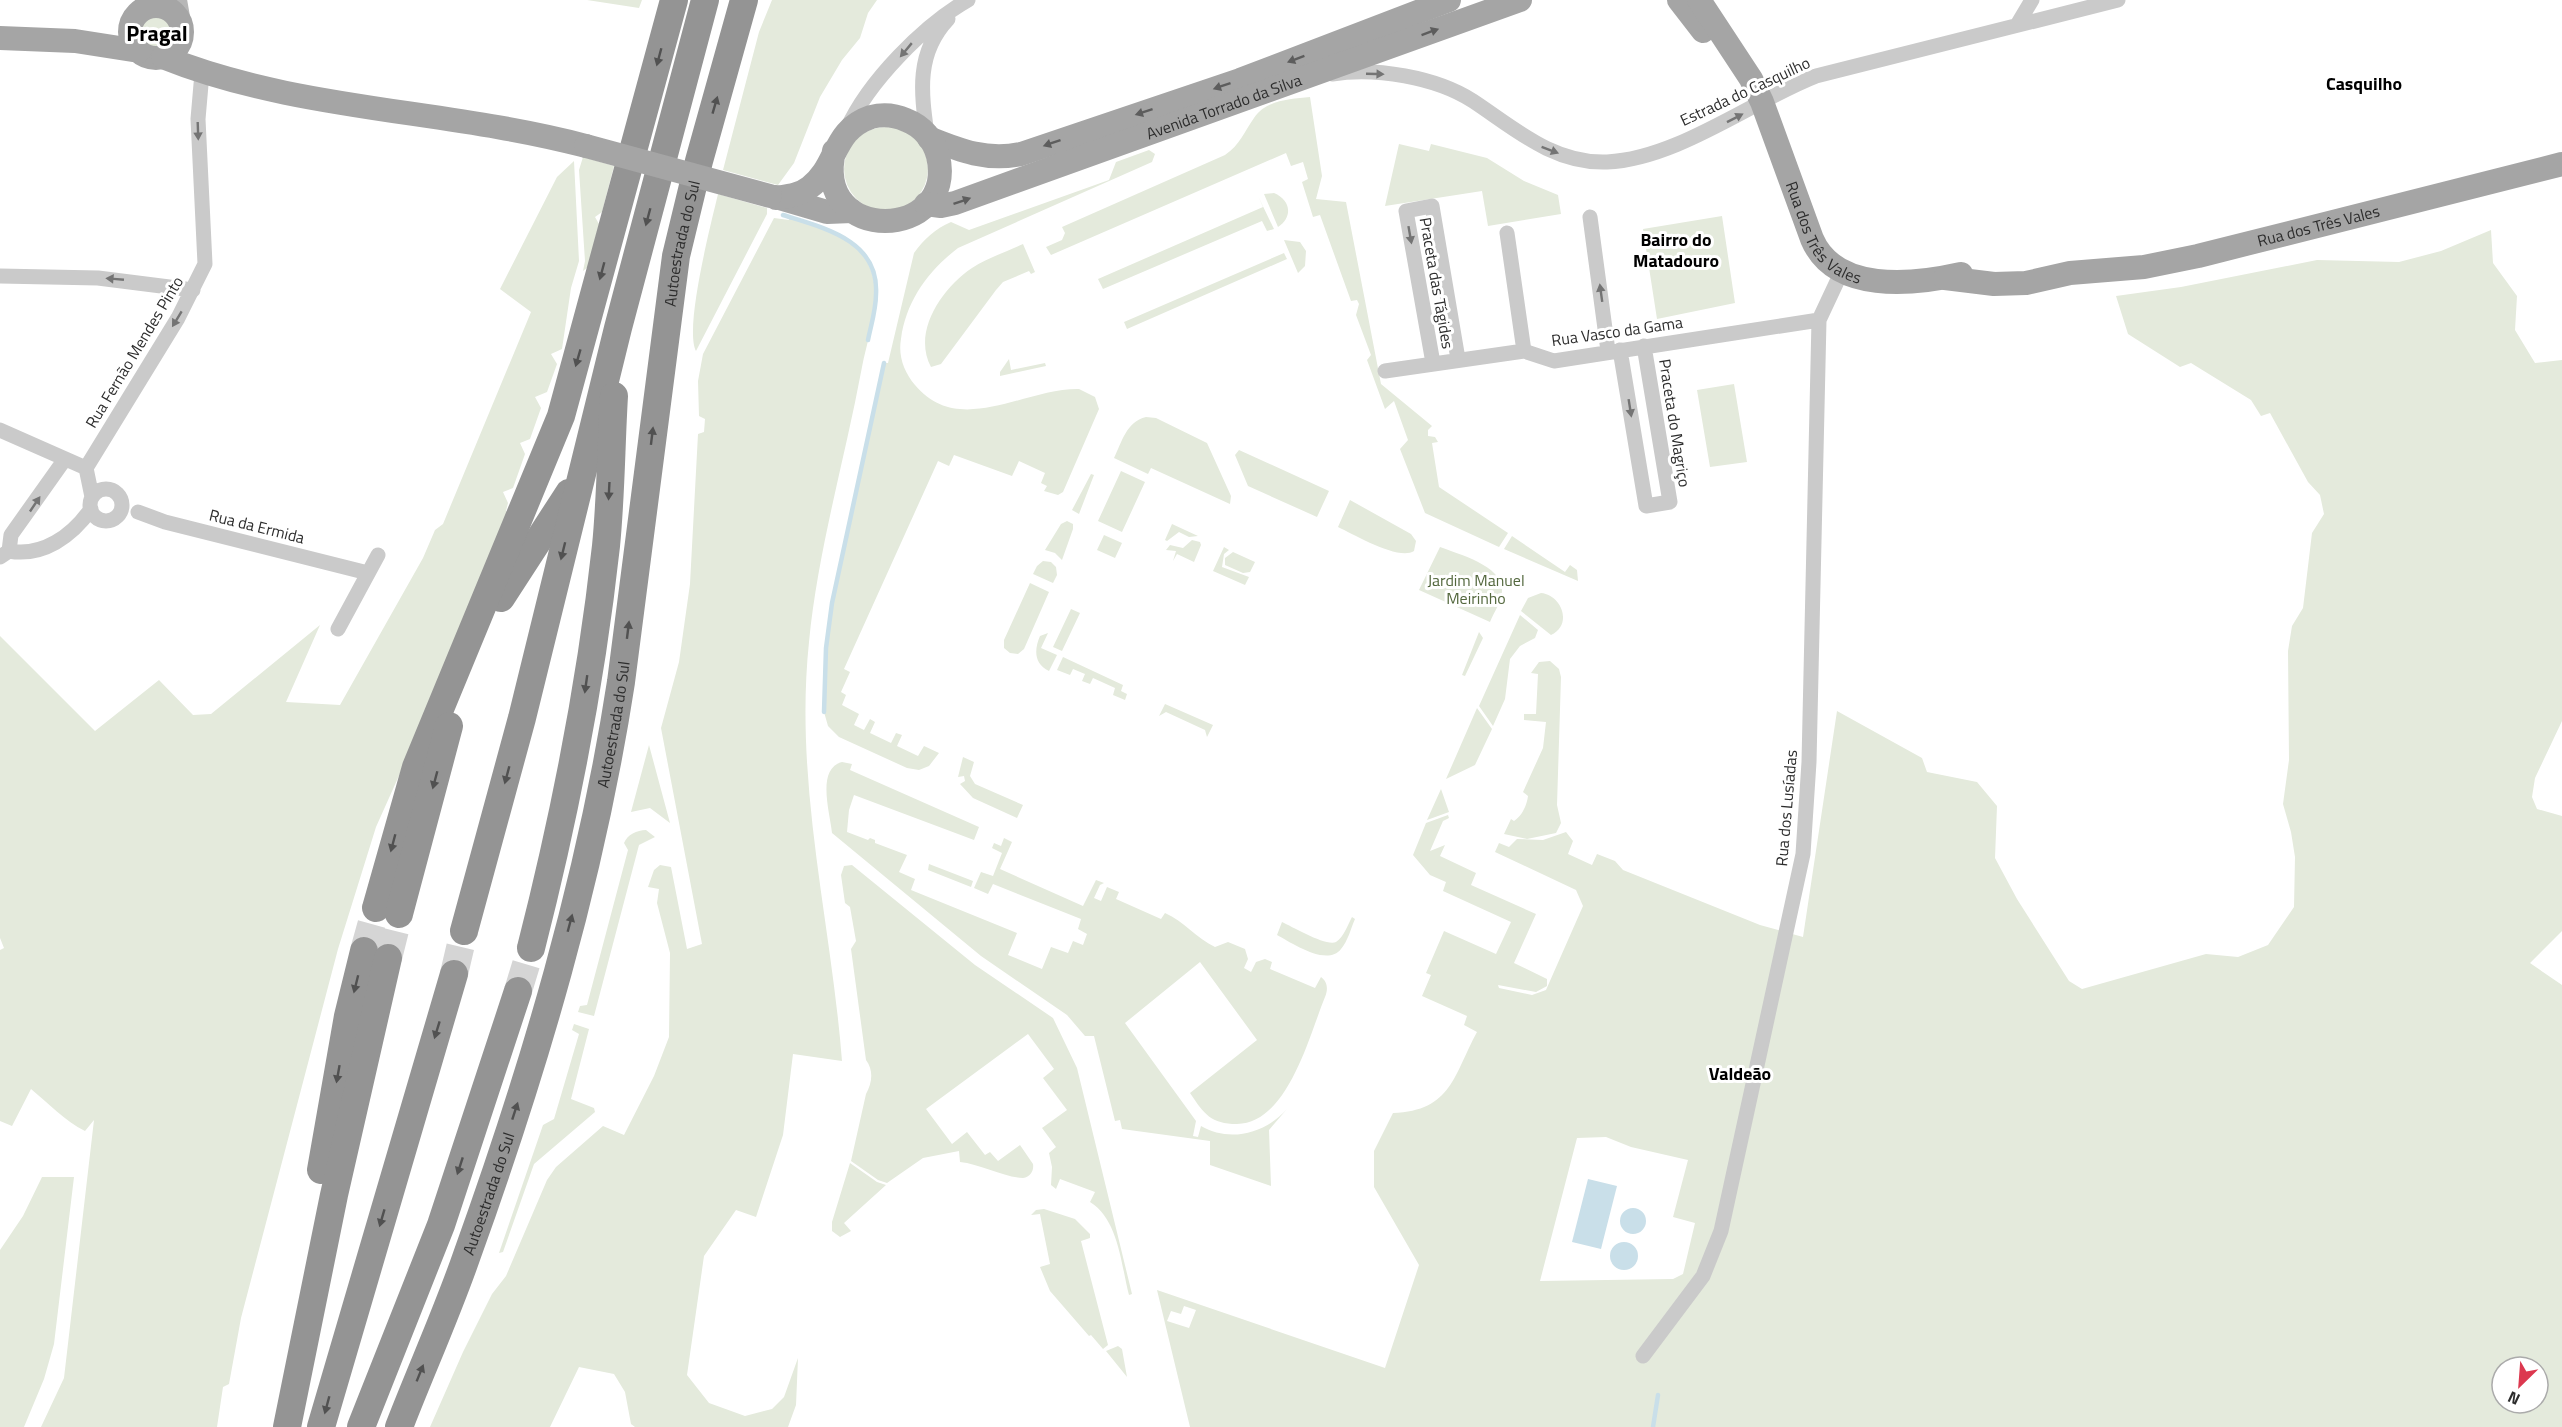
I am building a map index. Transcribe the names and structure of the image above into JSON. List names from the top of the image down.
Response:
{
  "streets": {
    "highway": ["Autoestrada do Sul"],
    "main road": ["Avenida Torrado da Silva", "Rua dos Três Vales"],
    "street": [
      "Estrada do Casquilho",
      "Praceta das Tágides",
      "Rua Vasco da Gama",
      "Rua Fernão Mendes Pinto",
      "Praceta do Magriço",
      "Rua da Ermida",
      "Rua dos Lusíadas"
    ]
  },
  "crossings": [
    ["Estrada do Casquilho", "Avenida Torrado da Silva"],
    ["Estrada do Casquilho", "Rua dos Três Vales"],
    ["Rua dos Três Vales", "Rua dos Lusíadas"],
    ["Praceta das Tágides", "Rua Vasco da Gama"],
    ["Rua Vasco da Gama", "Praceta do Magriço"],
    ["Rua Vasco da Gama", "Rua dos Lusíadas"]
  ],
  "one_way": ["Estrada do Casquilho", "Rua Fernão Mendes Pinto"],
  "districts": [
    "Pragal",
    "Casquilho",
    "Bairro do Matadouro",
    "Valdeão"
  ],
  "parks": ["Jardim Manuel Meirinho"],
  "north": "bottom left"
}
